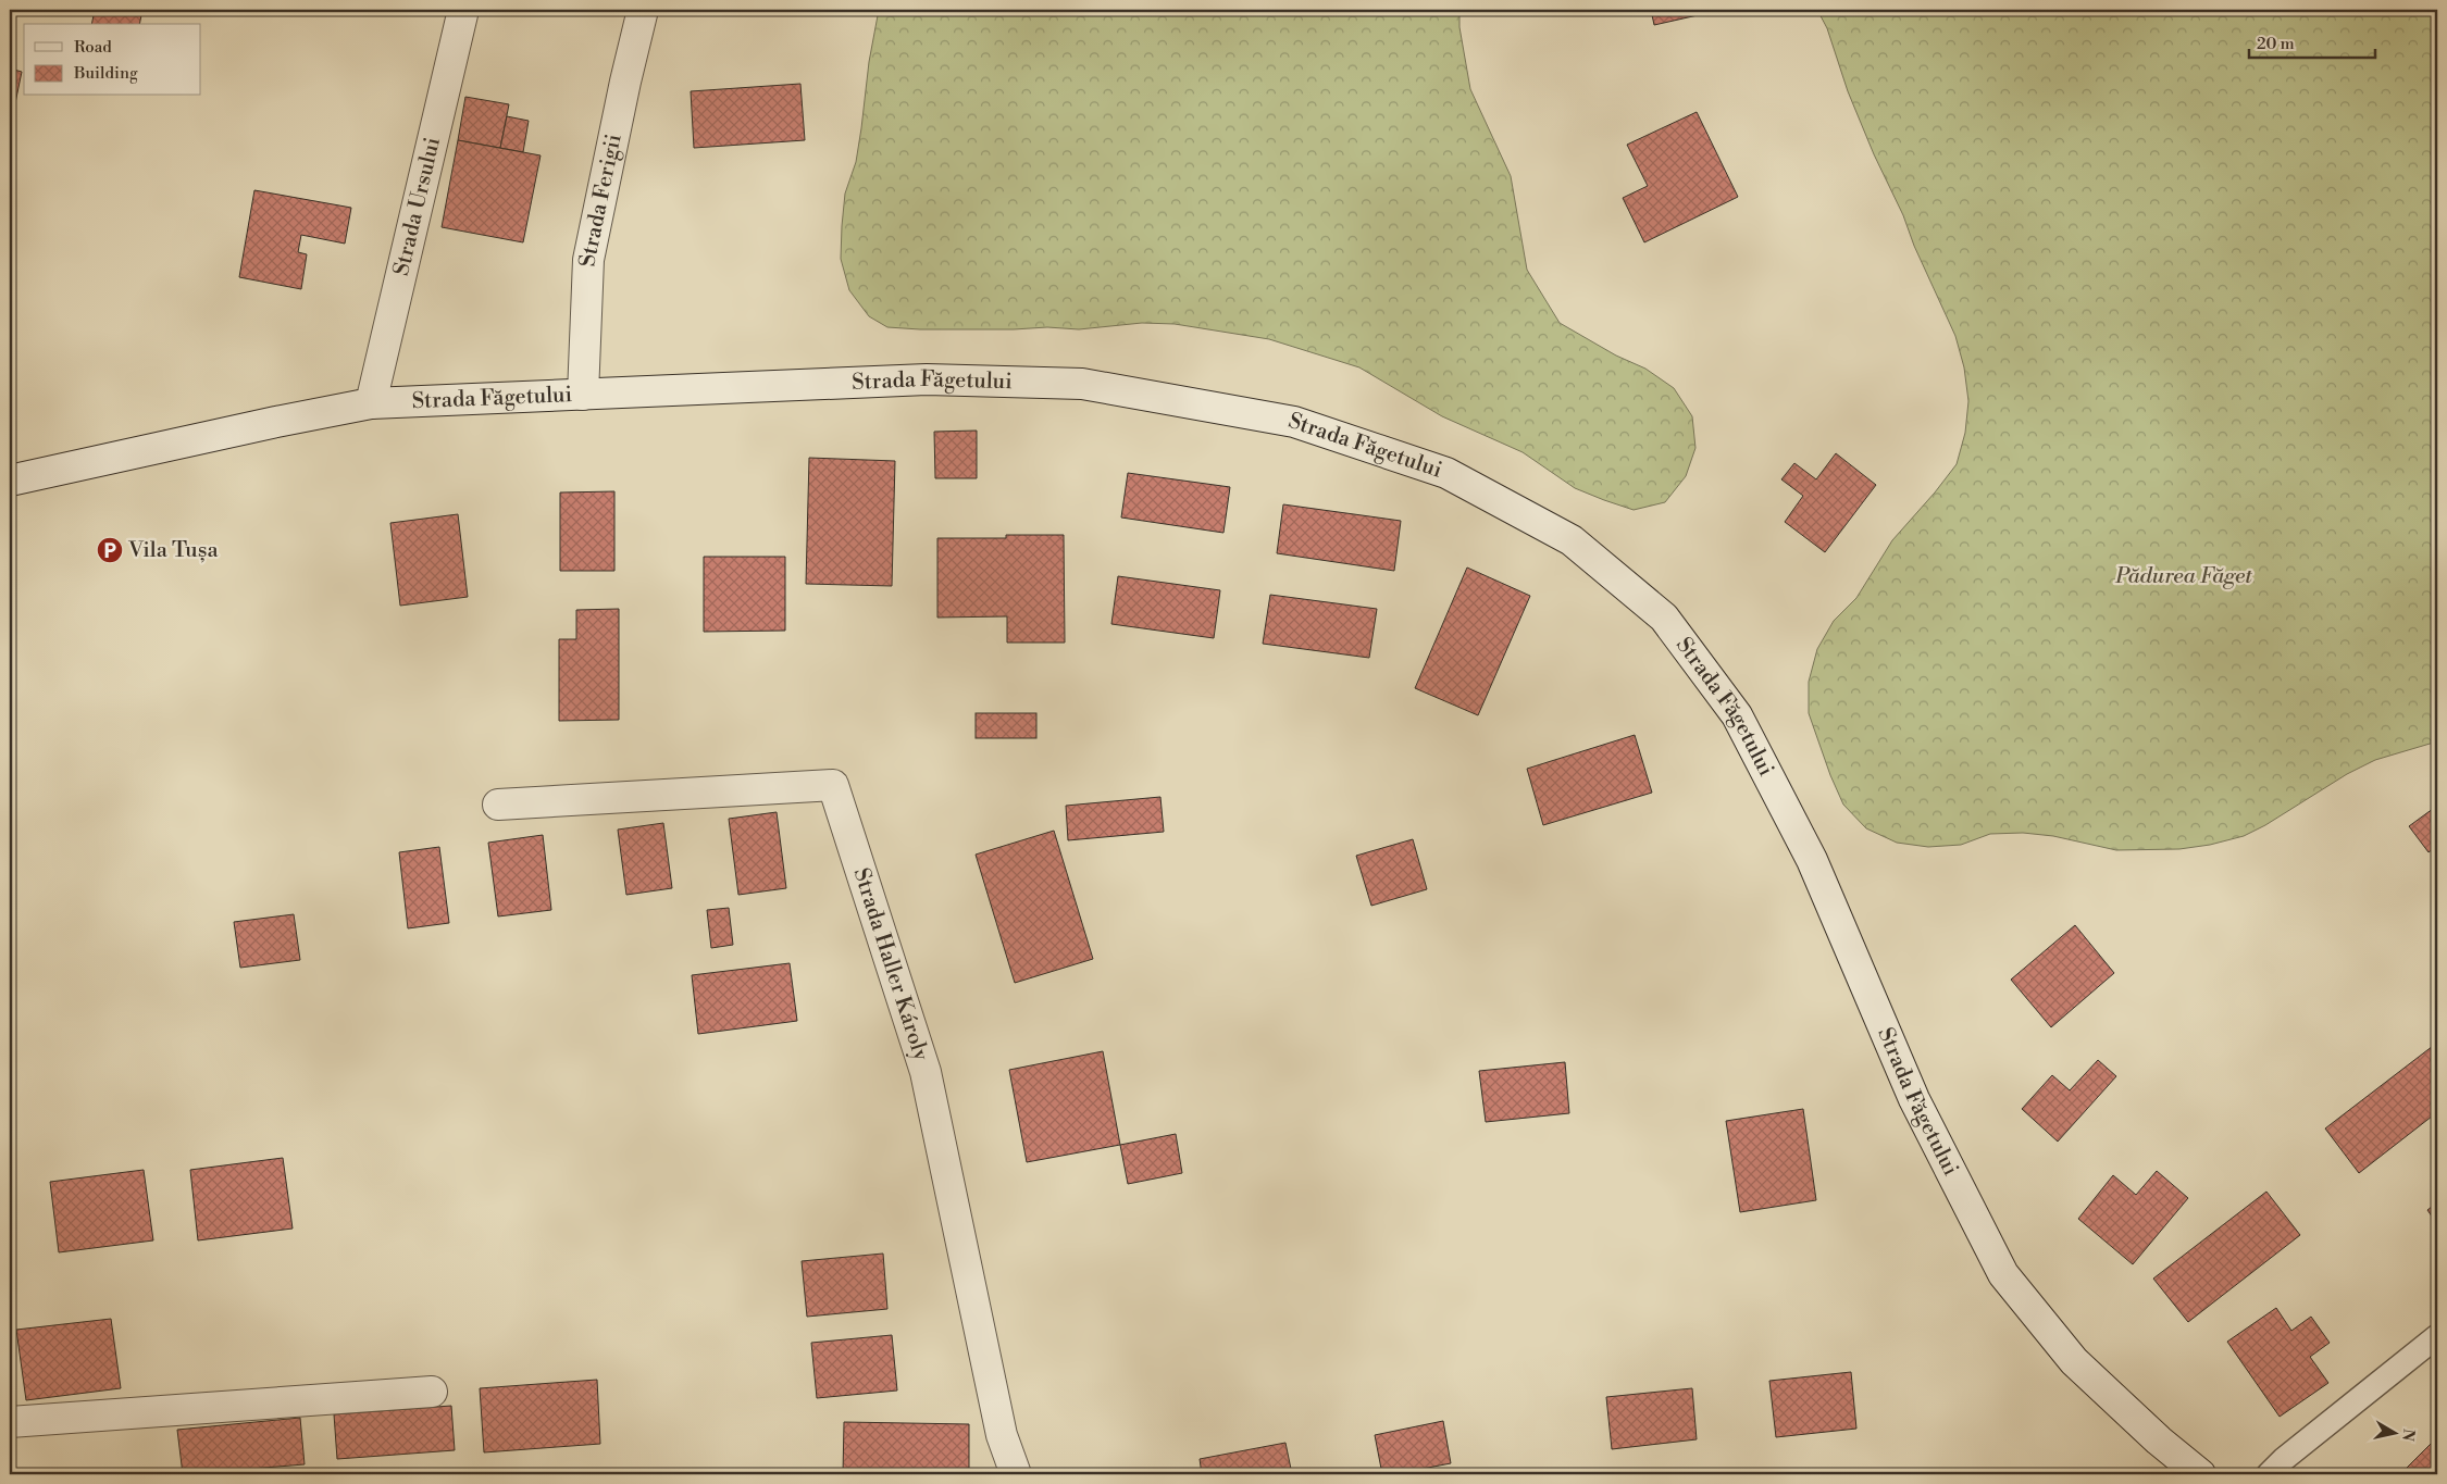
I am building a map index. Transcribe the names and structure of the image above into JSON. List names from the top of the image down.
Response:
{
  "streets": {
    "main road": [
      "Strada Ferigii",
      "Strada Ursului",
      "Strada Făgetului",
      "Strada Haller Károly"
    ]
  },
  "crossings": [
    ["Strada Ferigii", "Strada Făgetului"],
    ["Strada Ursului", "Strada Făgetului"]
  ],
  "parks": ["Pădurea Făget"],
  "places": {
    "parking": ["Vila Tușa"]
  },
  "legend": ["Road", "Building"],
  "scale_bar": "20 m",
  "north": "right"
}
